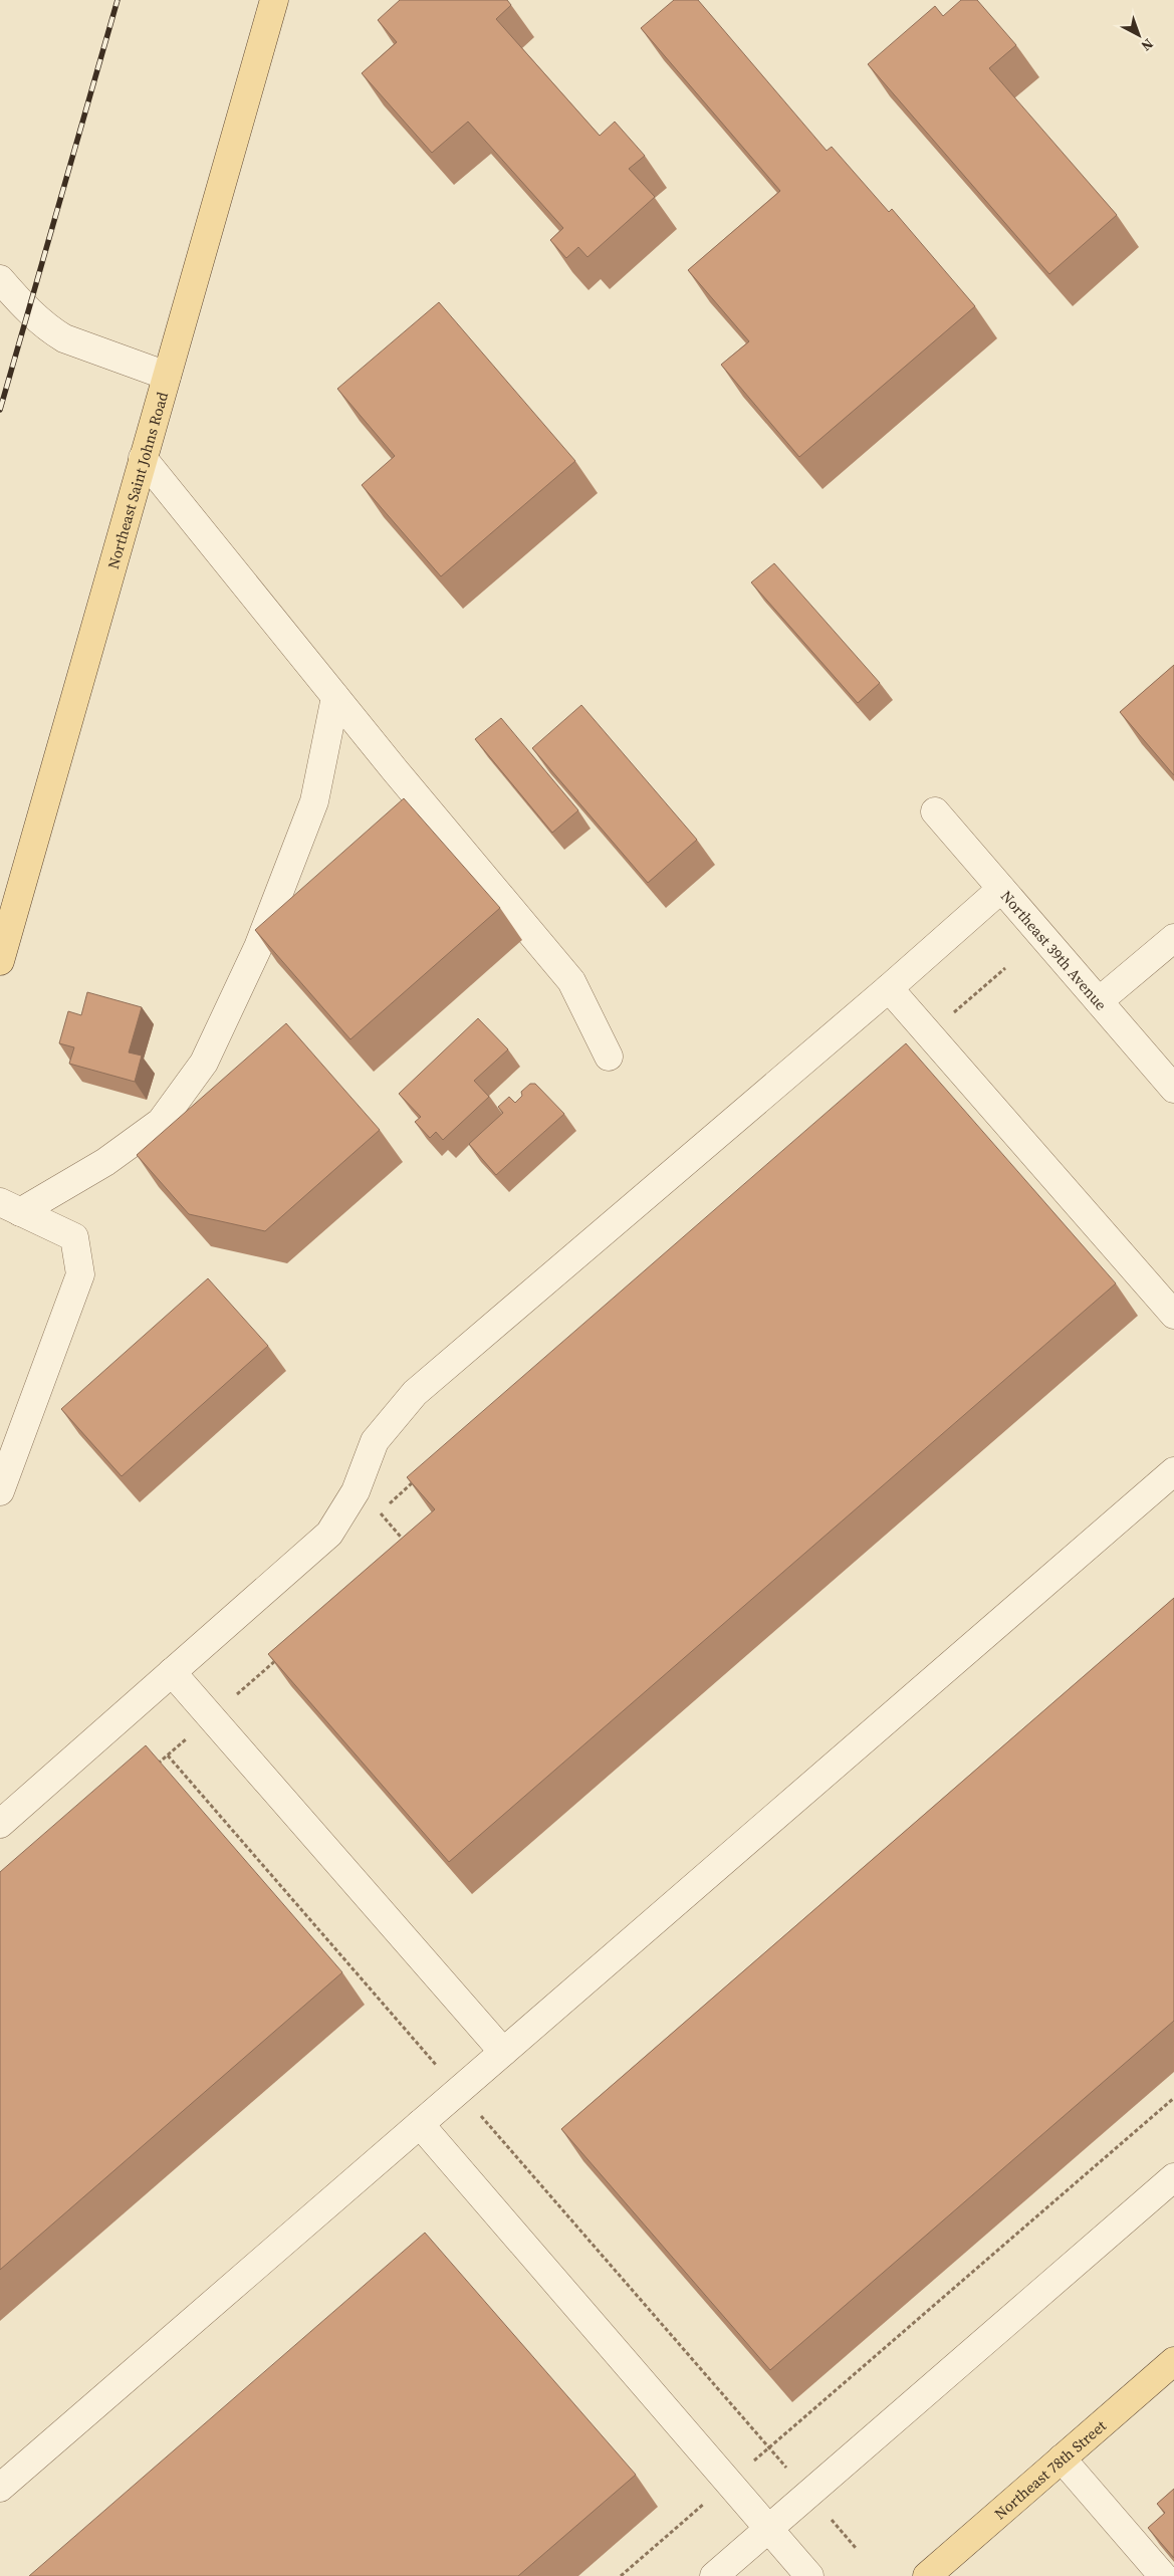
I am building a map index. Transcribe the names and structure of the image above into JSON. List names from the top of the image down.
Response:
{
  "streets": {
    "main road": ["Northeast Saint Johns Road", "Northeast 78th Street"],
    "street": ["Northeast 39th Avenue"]
  },
  "north": "bottom right"
}
